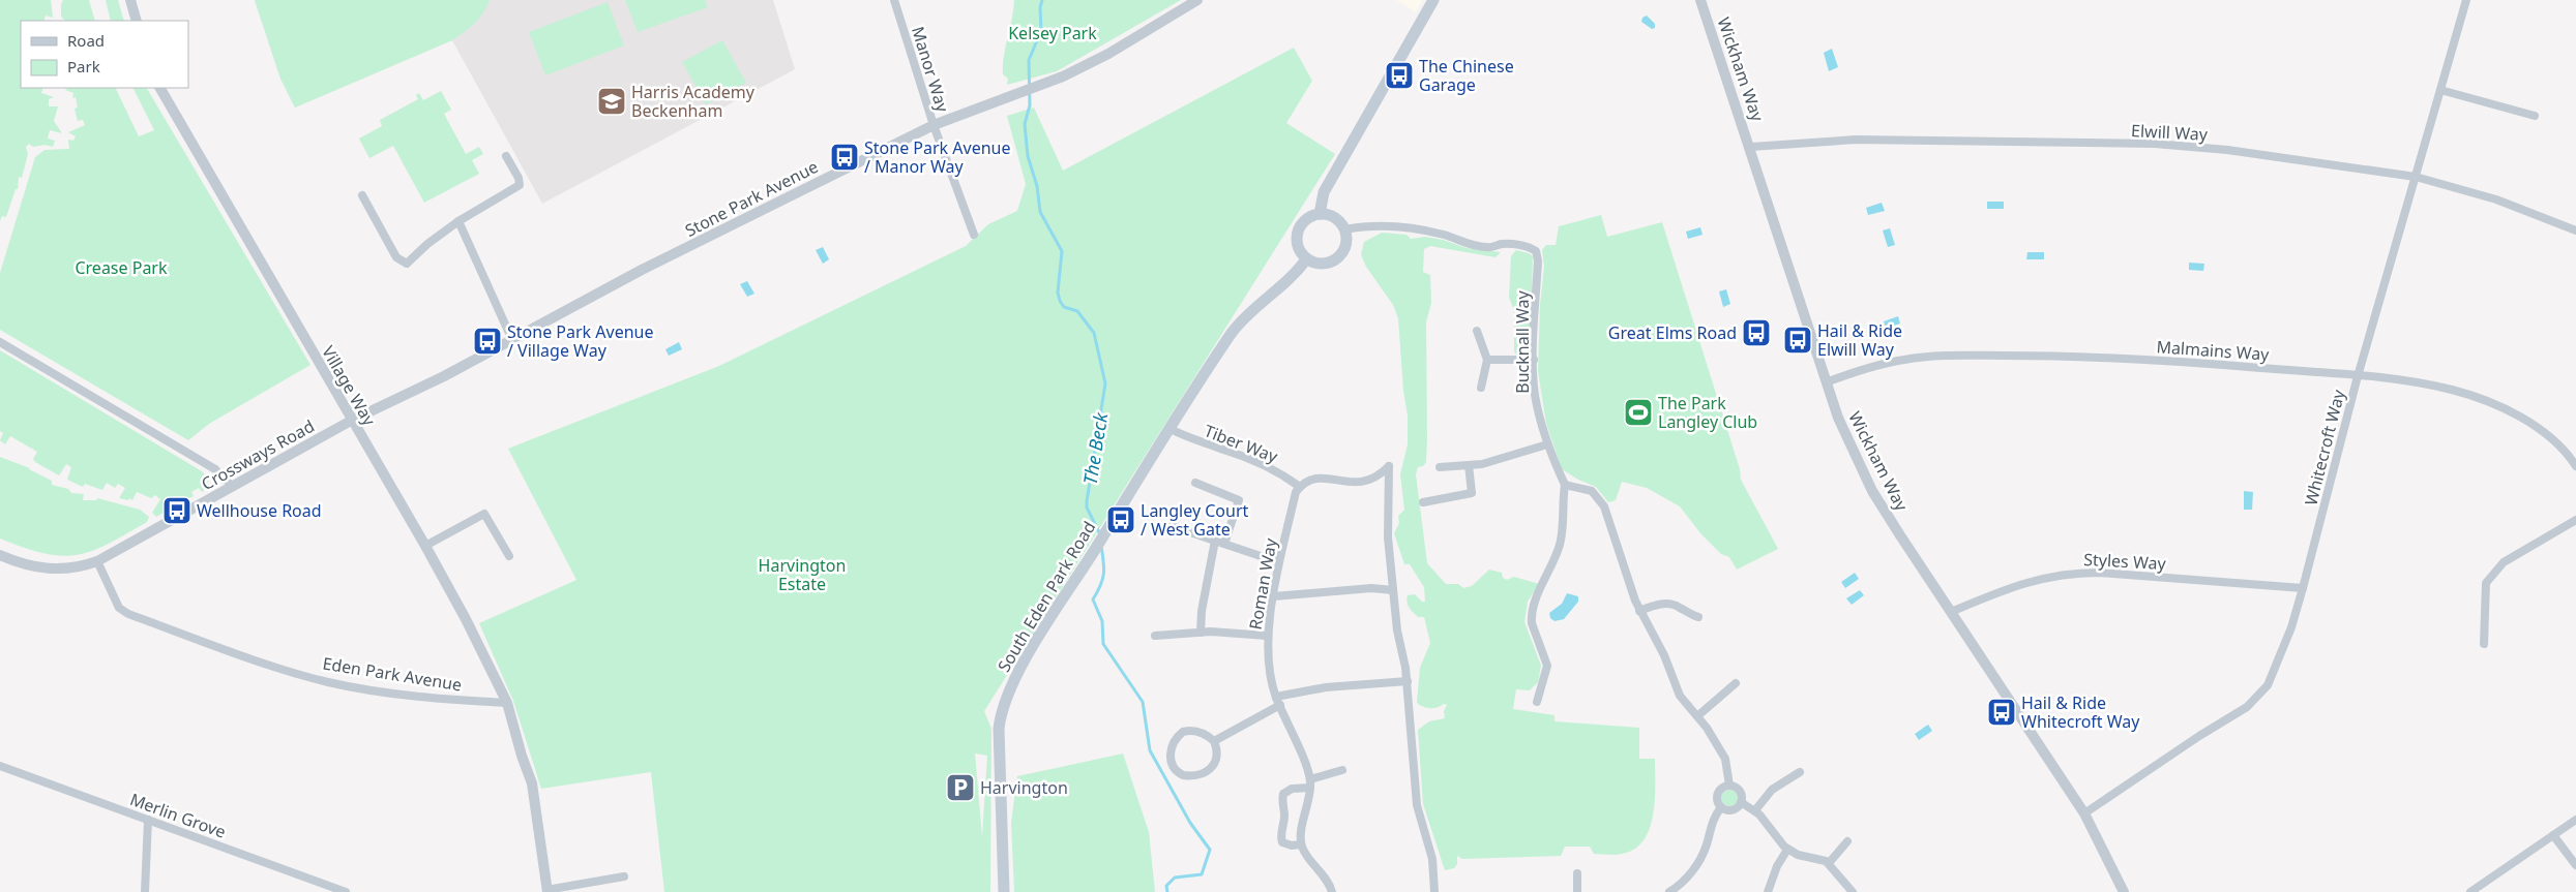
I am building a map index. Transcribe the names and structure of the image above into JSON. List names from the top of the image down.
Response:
{
  "streets": {
    "main road": ["South Eden Park Road"],
    "street": [
      "Manor Way",
      "Wickham Way",
      "Elwill Way",
      "Stone Park Avenue",
      "Bucknall Way",
      "Malmains Way",
      "Village Way",
      "Tiber Way",
      "Whitecroft Way",
      "Crossways Road",
      "Styles Way",
      "Roman Way",
      "Eden Park Avenue",
      "Merlin Grove"
    ]
  },
  "crossings": [
    ["Manor Way", "Stone Park Avenue"],
    ["Wickham Way", "Elwill Way"],
    ["Wickham Way", "Malmains Way"],
    ["Wickham Way", "Whitecroft Way"],
    ["Wickham Way", "Styles Way"],
    ["Elwill Way", "Whitecroft Way"],
    ["Stone Park Avenue", "Village Way"],
    ["Stone Park Avenue", "Crossways Road"],
    ["Bucknall Way", "South Eden Park Road"],
    ["Malmains Way", "Whitecroft Way"],
    ["Village Way", "Crossways Road"],
    ["Village Way", "Eden Park Avenue"],
    ["Tiber Way", "Roman Way"],
    ["Tiber Way", "South Eden Park Road"],
    ["Whitecroft Way", "Styles Way"],
    ["Crossways Road", "Eden Park Avenue"]
  ],
  "water": ["The Beck"],
  "parks": ["Kelsey Park", "Crease Park", "Harvington Estate"],
  "places": {
    "bus stop": [
      "The Chinese Garage",
      "Stone Park Avenue / Manor Way",
      "Great Elms Road",
      "Hail & Ride Elwill Way",
      "Stone Park Avenue / Village Way",
      "Wellhouse Road",
      "Langley Court / West Gate",
      "Hail & Ride Whitecroft Way"
    ],
    "school or university": ["Harris Academy Beckenham"],
    "sports": ["The Park Langley Club"],
    "parking": ["Harvington"]
  },
  "legend": ["Road", "Park"]
}
